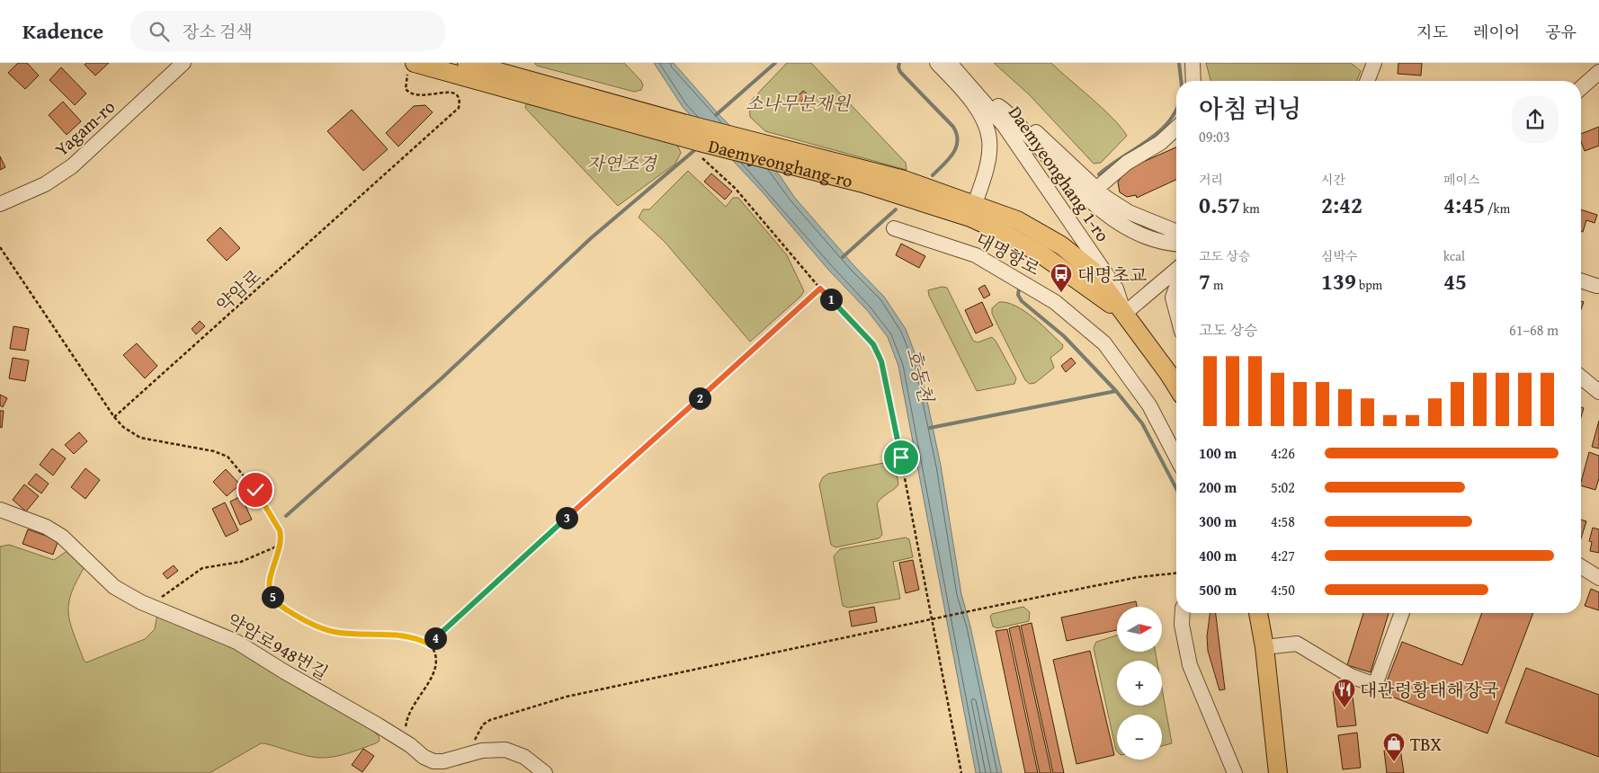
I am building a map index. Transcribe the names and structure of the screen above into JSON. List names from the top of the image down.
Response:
{
  "streets": {
    "main road": ["Daemyeonghang-ro"],
    "street": [
      "Yagam-ro",
      "Daemyeonghang 1-ro",
      "대명항로",
      "약암로948번길"
    ],
    "path": ["약암로"]
  },
  "crossings": [
    ["Daemyeonghang-ro", "Daemyeonghang 1-ro"],
    ["Daemyeonghang-ro", "약암로"]
  ],
  "water": ["호동천"],
  "parks": ["소나무분재원", "자연조경"],
  "places": {
    "bus stop": ["대명초교"],
    "restaurant": ["대관령황태해장국"],
    "shop": ["TBX"]
  },
  "north": "right",
  "page": {
    "header": "Kadence",
    "search": "장소 검색",
    "nav": ["지도", "레이어", "공유"],
    "heading": ["아침 러닝", "09:03"],
    "stats": [
      ["거리", "0.57 km"],
      ["시간", "2:42"],
      ["페이스", "4:45 /km"],
      ["고도 상승", "7 m"],
      ["심박수", "139 bpm"],
      ["kcal", "45"]
    ],
    "pins": [
      "1",
      "2",
      "3",
      "5",
      "4"
    ],
    "chart": ["고도 상승", "61–68 m"],
    "list": [
      {
        "name": "100 m",
        "note": "4:26"
      },
      {
        "name": "200 m",
        "note": "5:02"
      },
      {
        "name": "300 m",
        "note": "4:58"
      },
      {
        "name": "400 m",
        "note": "4:27"
      },
      {
        "name": "500 m",
        "note": "4:50"
      }
    ],
    "map_buttons": ["+", "−"]
  }
}
